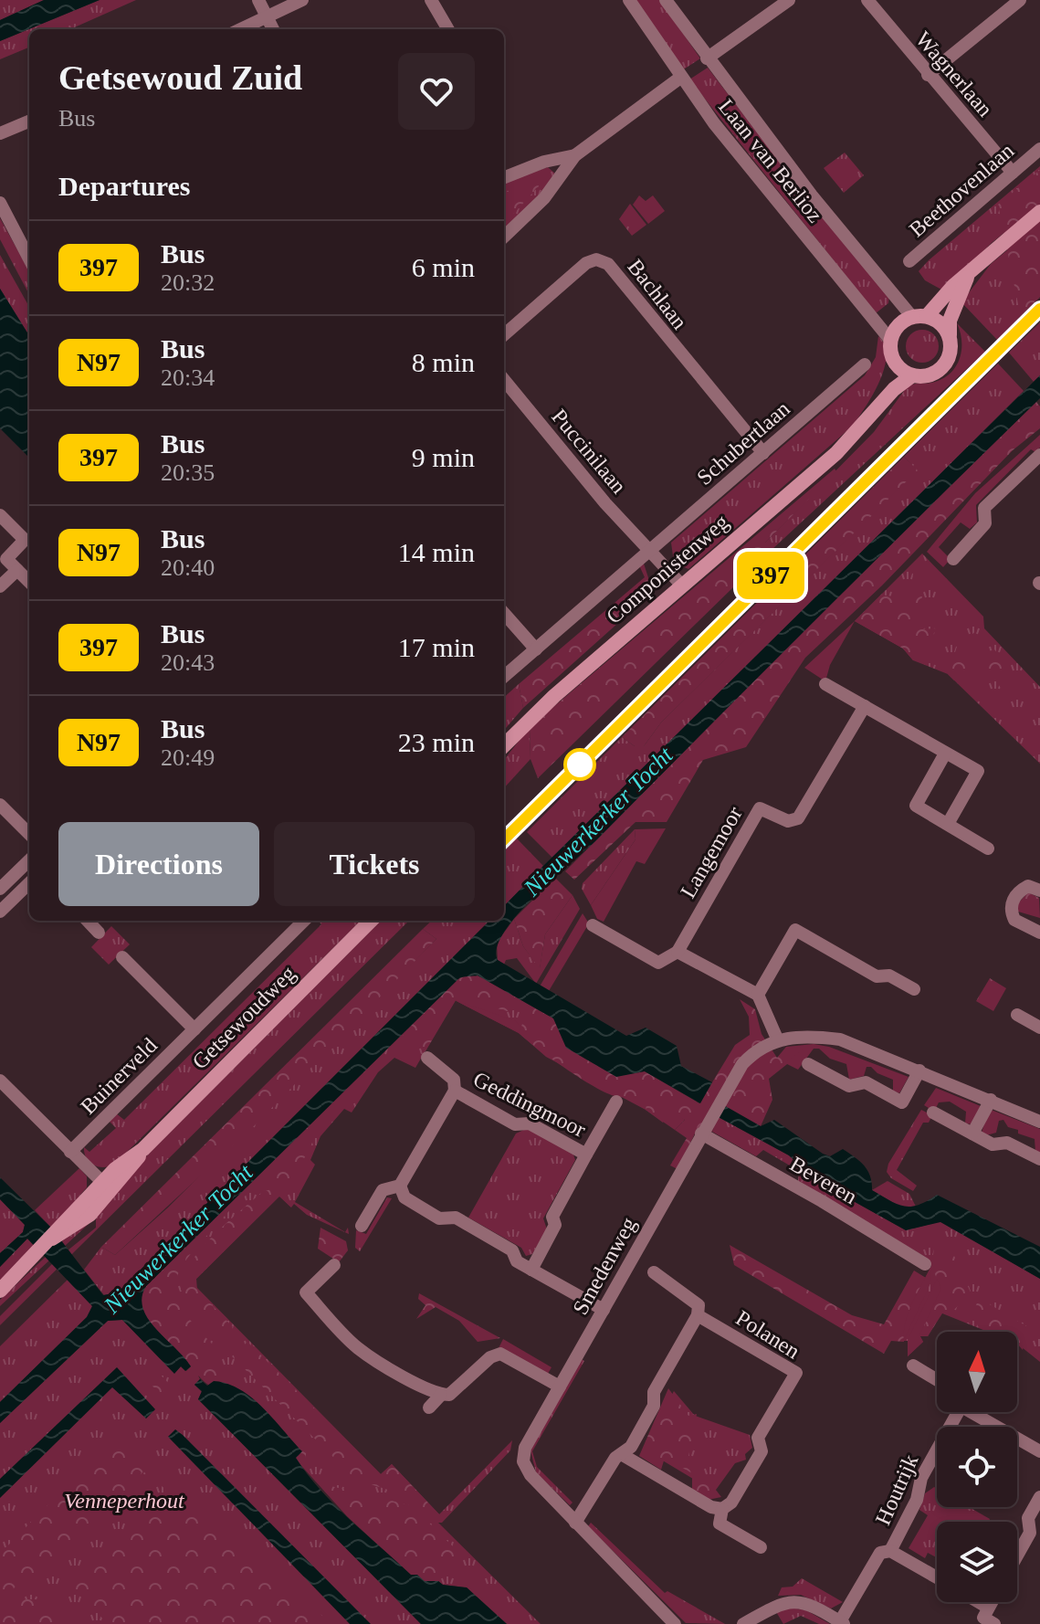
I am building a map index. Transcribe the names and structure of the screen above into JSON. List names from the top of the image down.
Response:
{
  "streets": {
    "main road": ["Componistenweg", "Getsewoudweg"],
    "street": [
      "Wagnerlaan",
      "Laan van Berlioz",
      "Beethovenlaan",
      "Bachlaan",
      "Schubertlaan",
      "Puccinilaan",
      "Langemoor",
      "Buinerveld",
      "Geddingmoor",
      "Beveren",
      "Smedenweg",
      "Polanen",
      "Houtrijk"
    ]
  },
  "crossings": [
    ["Wagnerlaan", "Beethovenlaan"],
    ["Laan van Berlioz", "Componistenweg"],
    ["Bachlaan", "Schubertlaan"],
    ["Schubertlaan", "Puccinilaan"],
    ["Beveren", "Smedenweg"]
  ],
  "water": ["Nieuwerkerker Tocht"],
  "parks": ["Venneperhout"],
  "lines": ["bus line 397"],
  "north": "top",
  "page": {
    "on_map": "397",
    "heading": [
      ["Getsewoud Zuid", "Bus"],
      "Departures"
    ],
    "list": [
      {
        "mark": "397",
        "name": "Bus",
        "note": "20:32",
        "value": "6 min"
      },
      {
        "mark": "N97",
        "name": "Bus",
        "note": "20:34",
        "value": "8 min"
      },
      {
        "mark": "397",
        "name": "Bus",
        "note": "20:35",
        "value": "9 min"
      },
      {
        "mark": "N97",
        "name": "Bus",
        "note": "20:40",
        "value": "14 min"
      },
      {
        "mark": "397",
        "name": "Bus",
        "note": "20:43",
        "value": "17 min"
      },
      {
        "mark": "N97",
        "name": "Bus",
        "note": "20:49",
        "value": "23 min"
      }
    ],
    "buttons": ["Directions", "Tickets"]
  }
}
